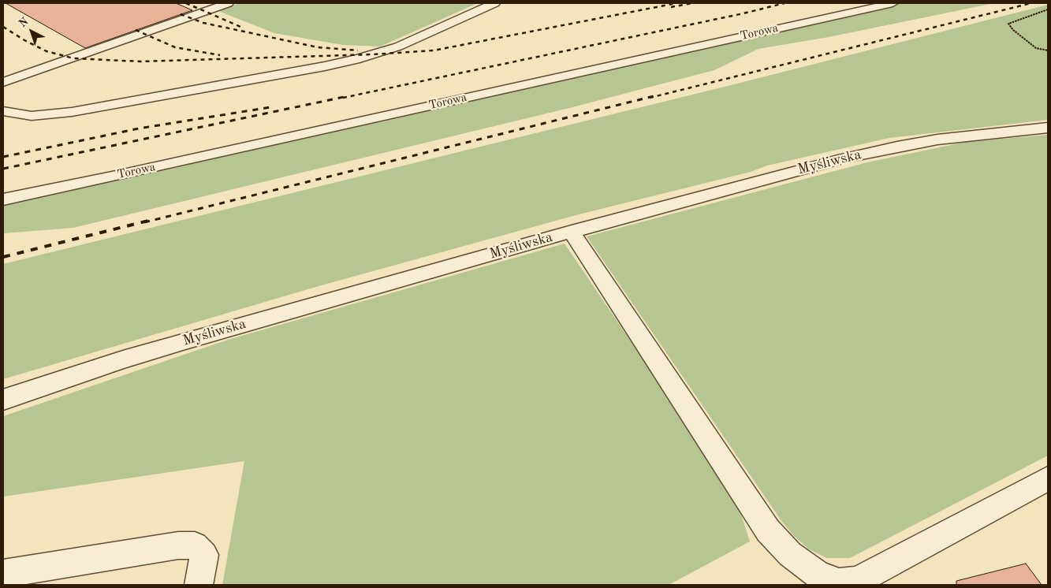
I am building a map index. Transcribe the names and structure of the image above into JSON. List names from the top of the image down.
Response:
{
  "streets": {
    "street": ["Torowa", "Myśliwska"]
  },
  "north": "top left"
}
